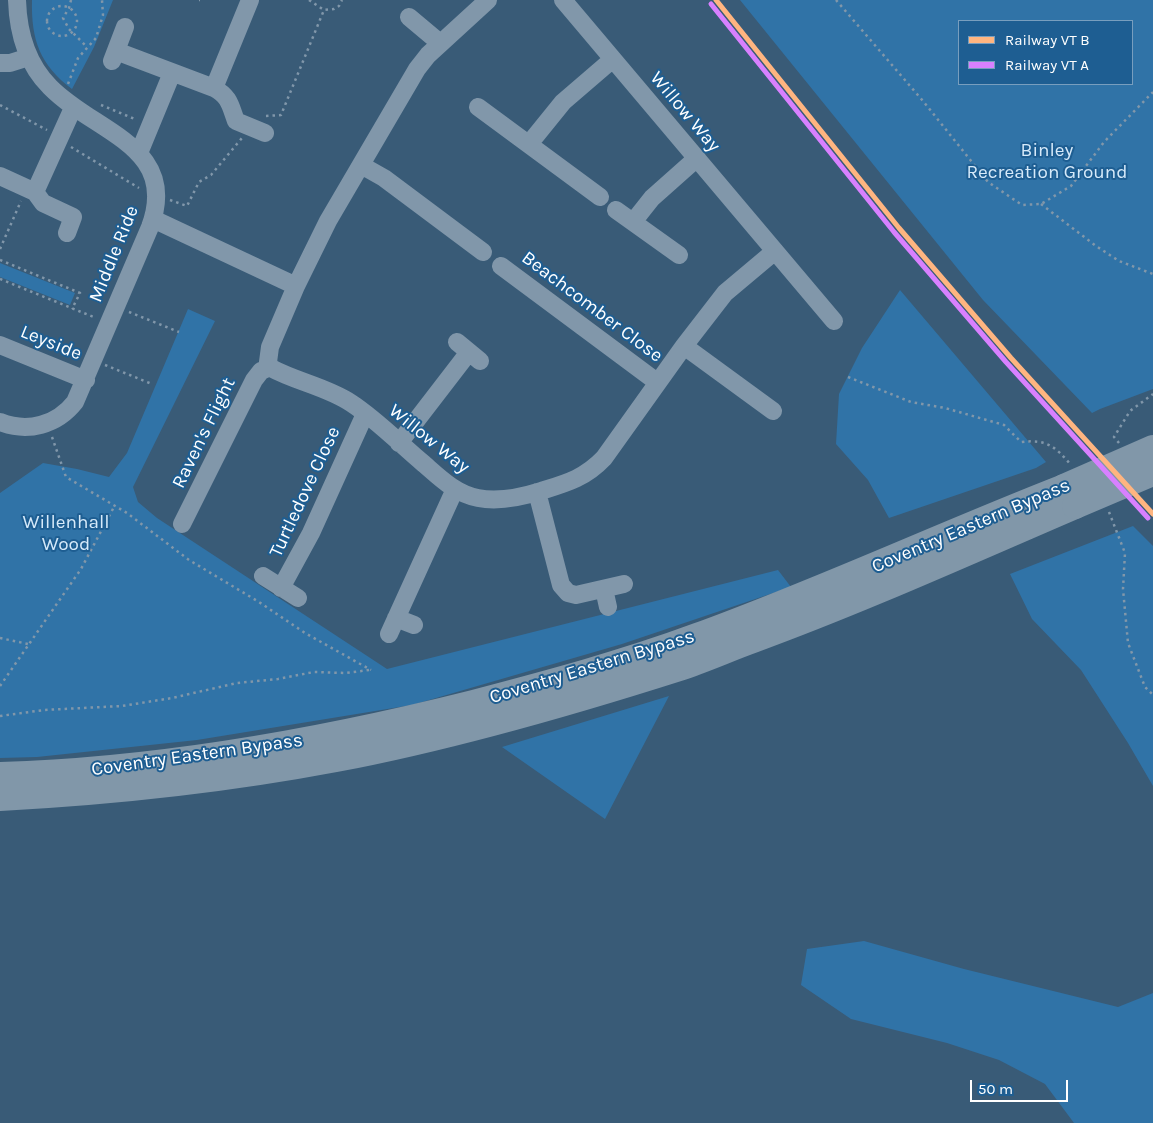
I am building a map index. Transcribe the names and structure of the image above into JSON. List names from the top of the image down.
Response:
{
  "streets": {
    "highway": ["Coventry Eastern Bypass"],
    "street": [
      "Willow Way",
      "Middle Ride",
      "Beachcomber Close",
      "Leyside",
      "Raven's Flight",
      "Turtledove Close"
    ]
  },
  "crossings": [
    ["Willow Way", "Beachcomber Close"],
    ["Willow Way", "Raven's Flight"],
    ["Willow Way", "Turtledove Close"],
    ["Middle Ride", "Leyside"]
  ],
  "parks": ["Binley Recreation Ground", "Willenhall Wood"],
  "legend": ["Railway VT B", "Railway VT A"],
  "scale_bar": "50 m"
}
